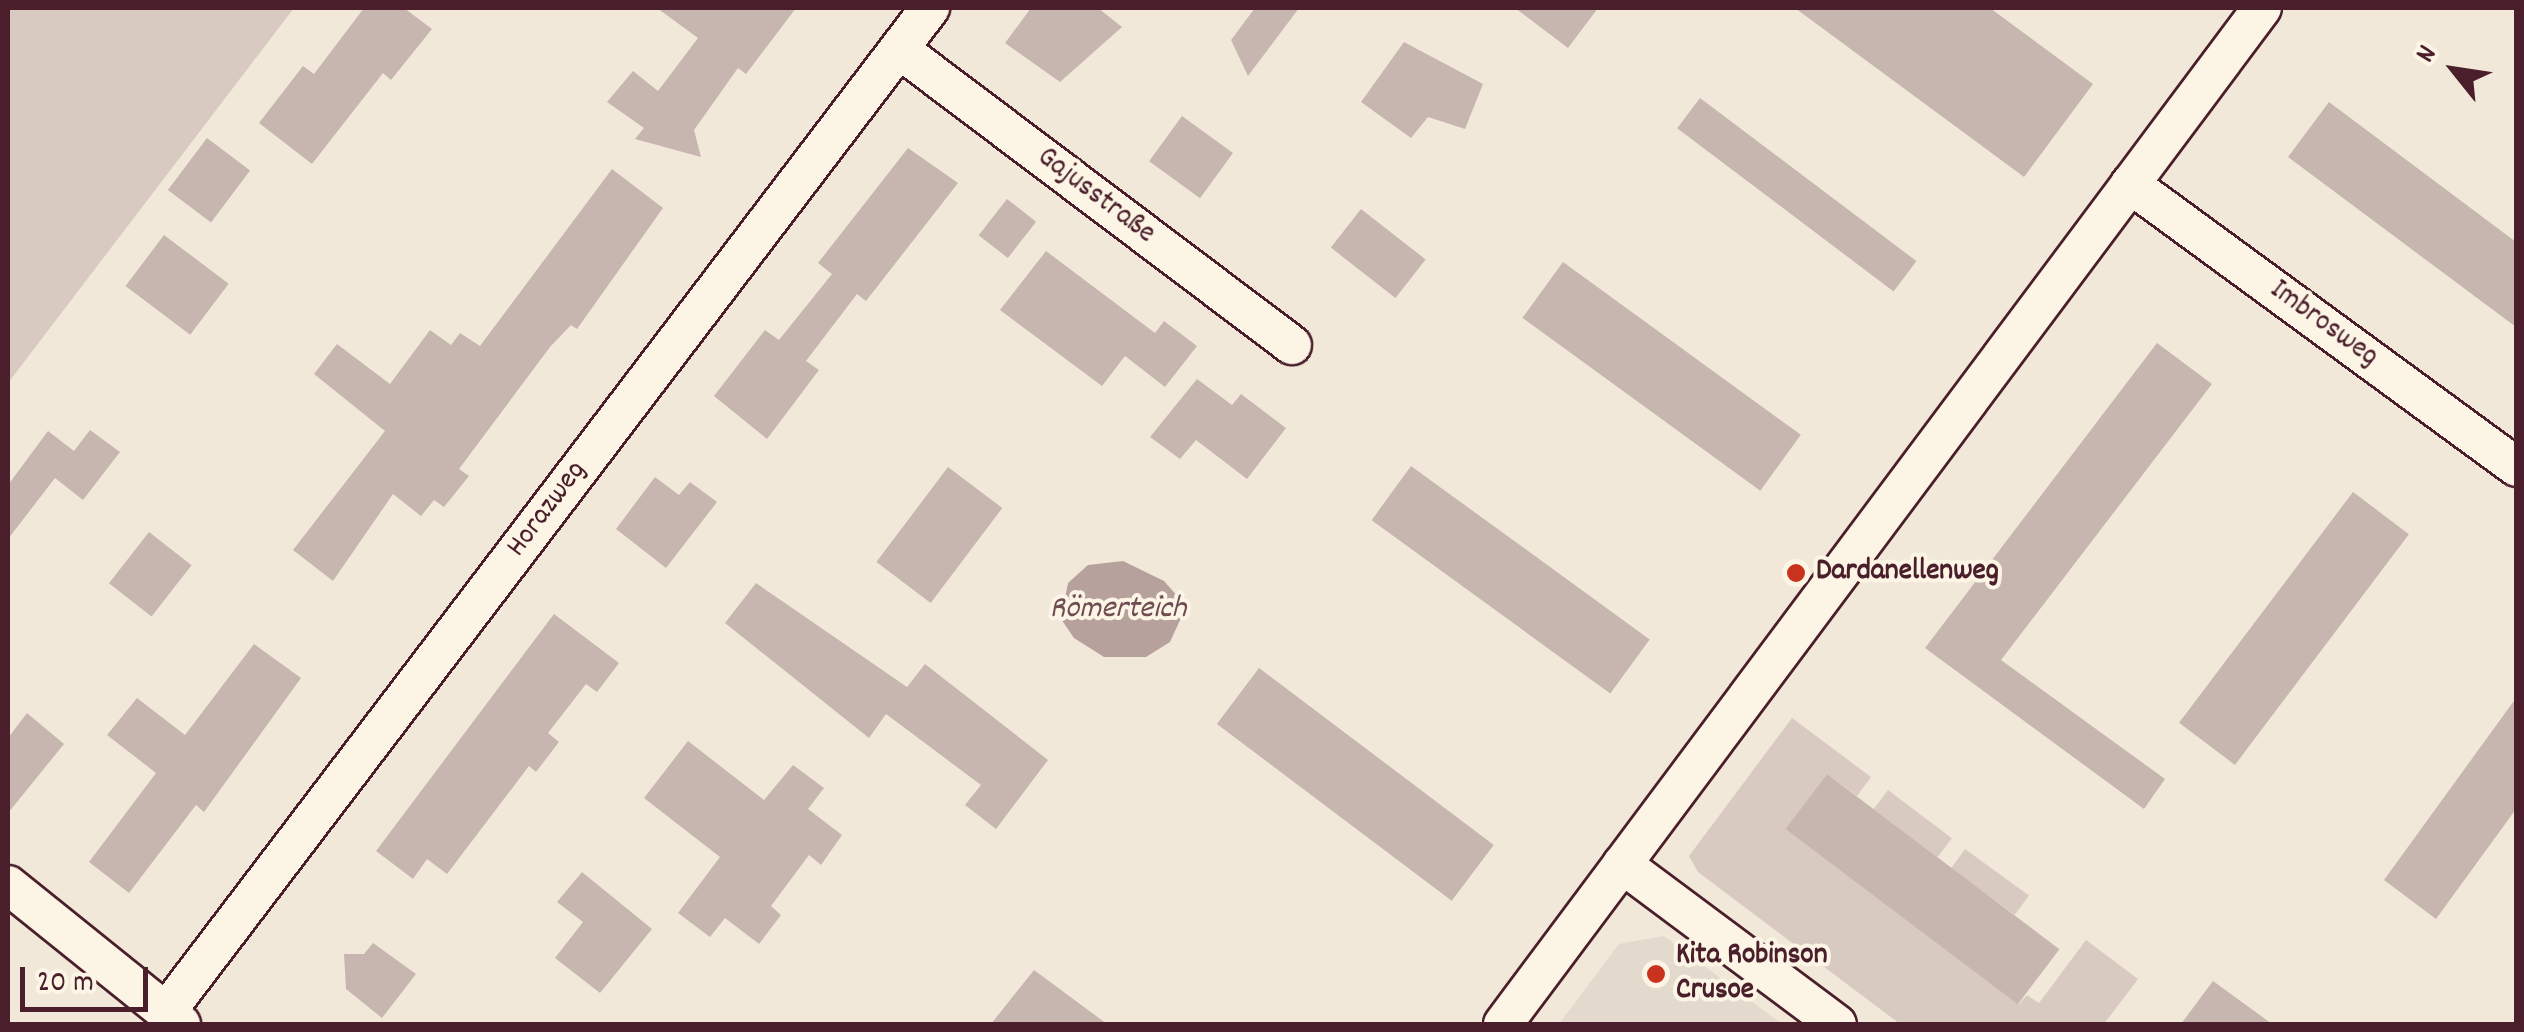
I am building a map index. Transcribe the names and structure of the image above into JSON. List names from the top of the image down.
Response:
{
  "streets": {
    "street": ["Gajusstraße", "Imbrosweg", "Horazweg"]
  },
  "crossings": [
    ["Gajusstraße", "Horazweg"]
  ],
  "water": ["Römerteich"],
  "places": ["Dardanellenweg", "Kita Robinson Crusoe"],
  "scale_bar": "20 m",
  "north": "top left"
}
